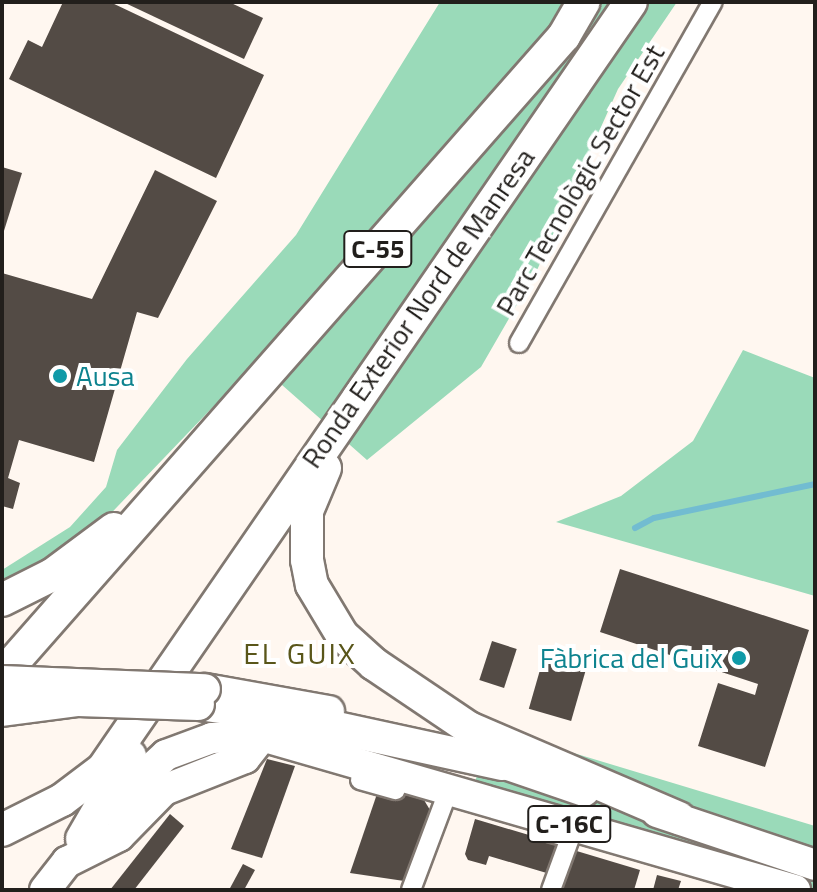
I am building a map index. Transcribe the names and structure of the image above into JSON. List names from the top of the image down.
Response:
{
  "streets": {
    "highway": ["C-55", "Ronda Exterior Nord de Manresa"],
    "main road": ["C-16C"],
    "street": ["Parc Tecnològic Sector Est"]
  },
  "crossings": [
    ["C-55", "Ronda Exterior Nord de Manresa"]
  ],
  "districts": ["EL GUIX"],
  "places": ["Ausa", "Fàbrica del Guix"]
}
